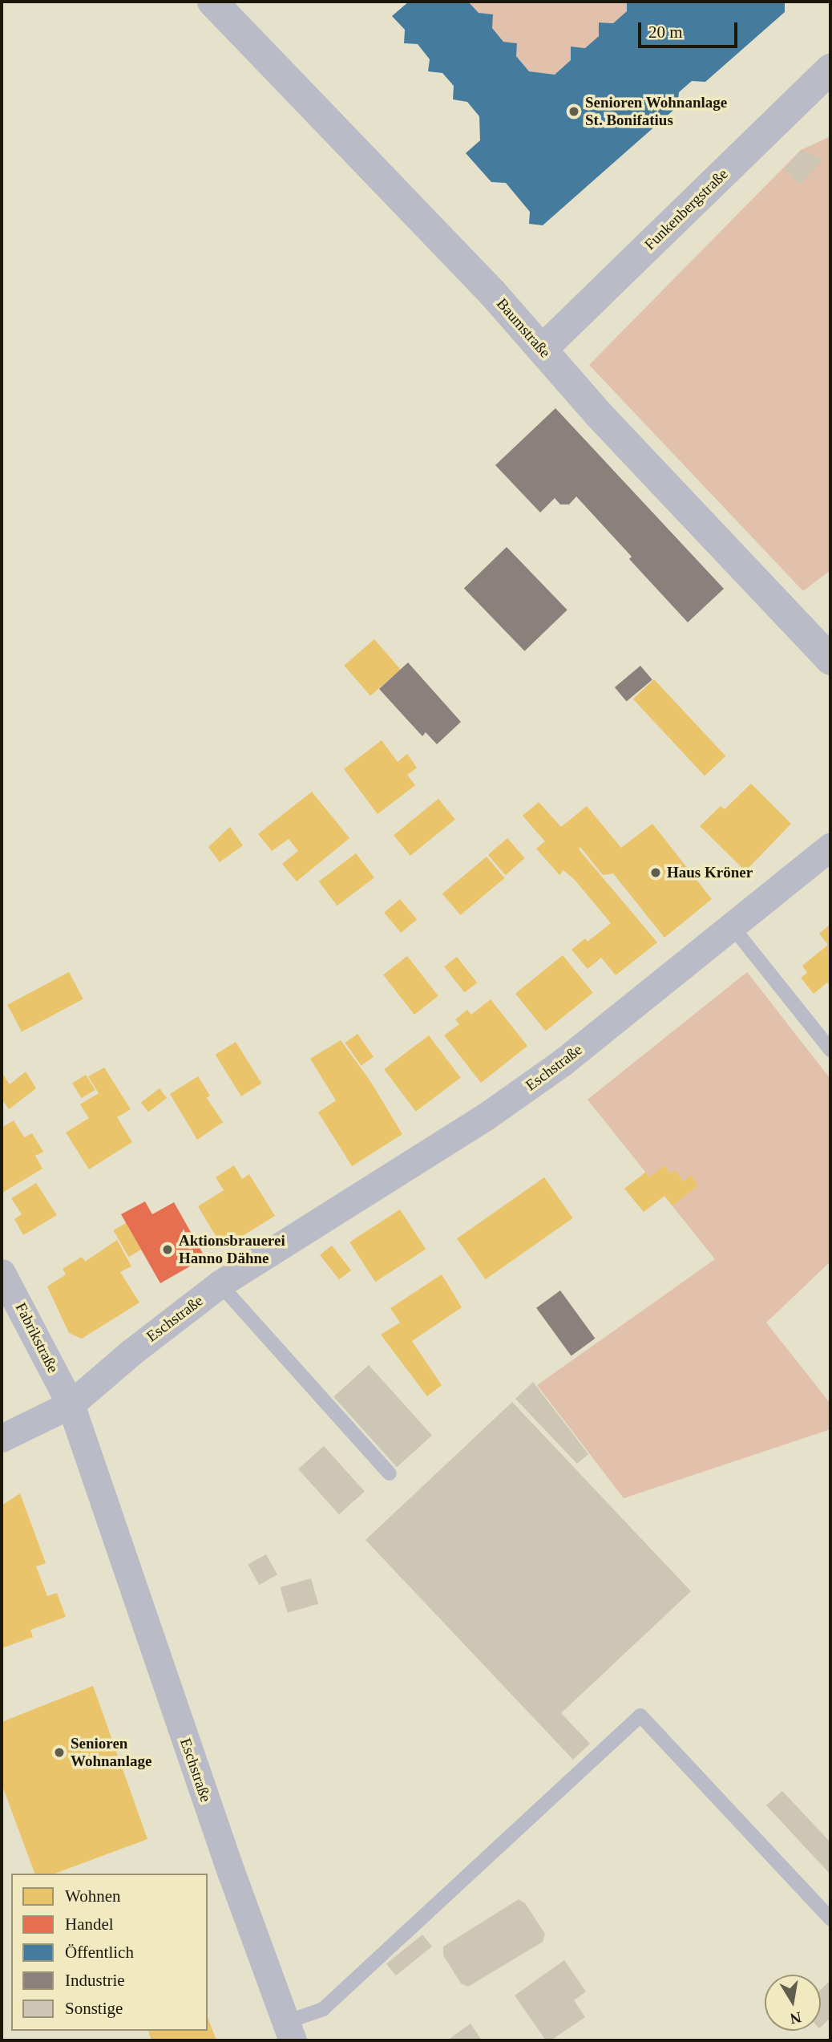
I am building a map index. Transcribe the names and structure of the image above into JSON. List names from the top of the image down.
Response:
{
  "streets": {
    "street": [
      "Funkenbergstraße",
      "Baumstraße",
      "Eschstraße",
      "Fabrikstraße"
    ]
  },
  "crossings": [
    ["Funkenbergstraße", "Baumstraße"],
    ["Eschstraße", "Fabrikstraße"]
  ],
  "places": [
    "Senioren Wohnanlage St. Bonifatius",
    "Haus Kröner",
    "Aktionsbrauerei Hanno Dähne",
    "Senioren Wohnanlage"
  ],
  "legend": [
    "Wohnen",
    "Handel",
    "Öffentlich",
    "Industrie",
    "Sonstige"
  ],
  "scale_bar": "20 m",
  "north": "bottom"
}
